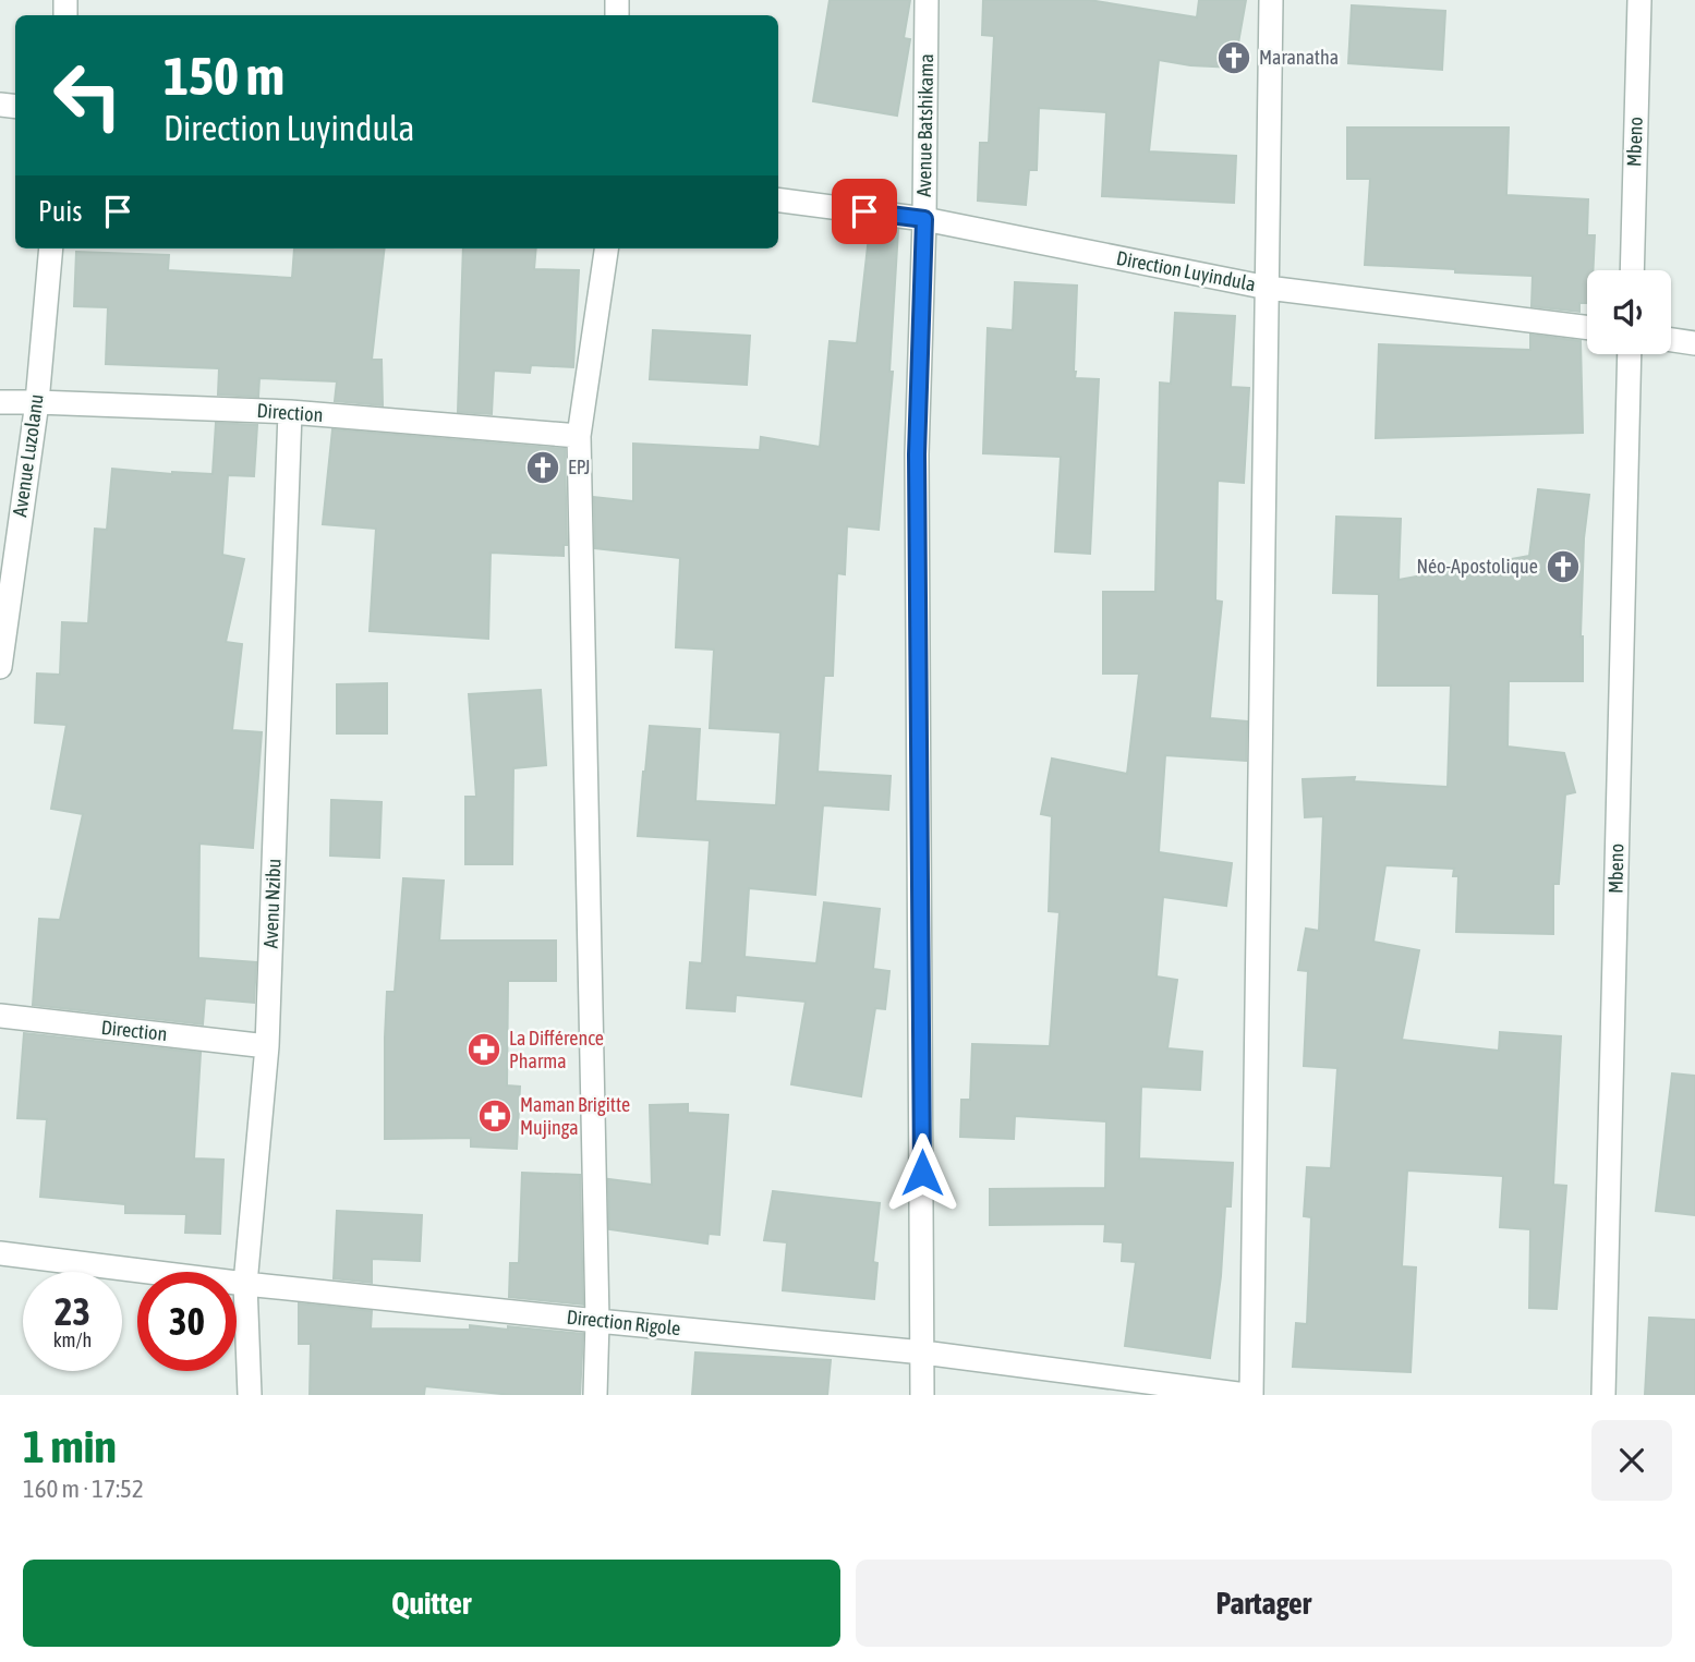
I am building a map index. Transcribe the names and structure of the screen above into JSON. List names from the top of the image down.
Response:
{
  "streets": {
    "street": [
      "Avenue Batshikama",
      "Mbeno",
      "Direction Luyindula",
      "Direction",
      "Avenue Luzolanu",
      "Avenu Nzibu",
      "Direction Rigole"
    ]
  },
  "crossings": [
    ["Avenue Batshikama", "Direction Luyindula"],
    ["Avenue Batshikama", "Direction Rigole"],
    ["Direction", "Avenue Luzolanu"],
    ["Direction", "Avenu Nzibu"],
    ["Avenu Nzibu", "Direction Rigole"]
  ],
  "places": {
    "church": ["Maranatha", "EPJ", "Néo-Apostolique"],
    "pharmacy": ["La Différence Pharma", "Maman Brigitte Mujinga"]
  },
  "page": {
    "turn": ["150 m", "Direction Luyindula"],
    "then": "Puis",
    "speed": "23 km/h",
    "limit": "30",
    "heading": ["1 min", "160 m · 17:52"],
    "buttons": ["Quitter", "Partager"]
  }
}
